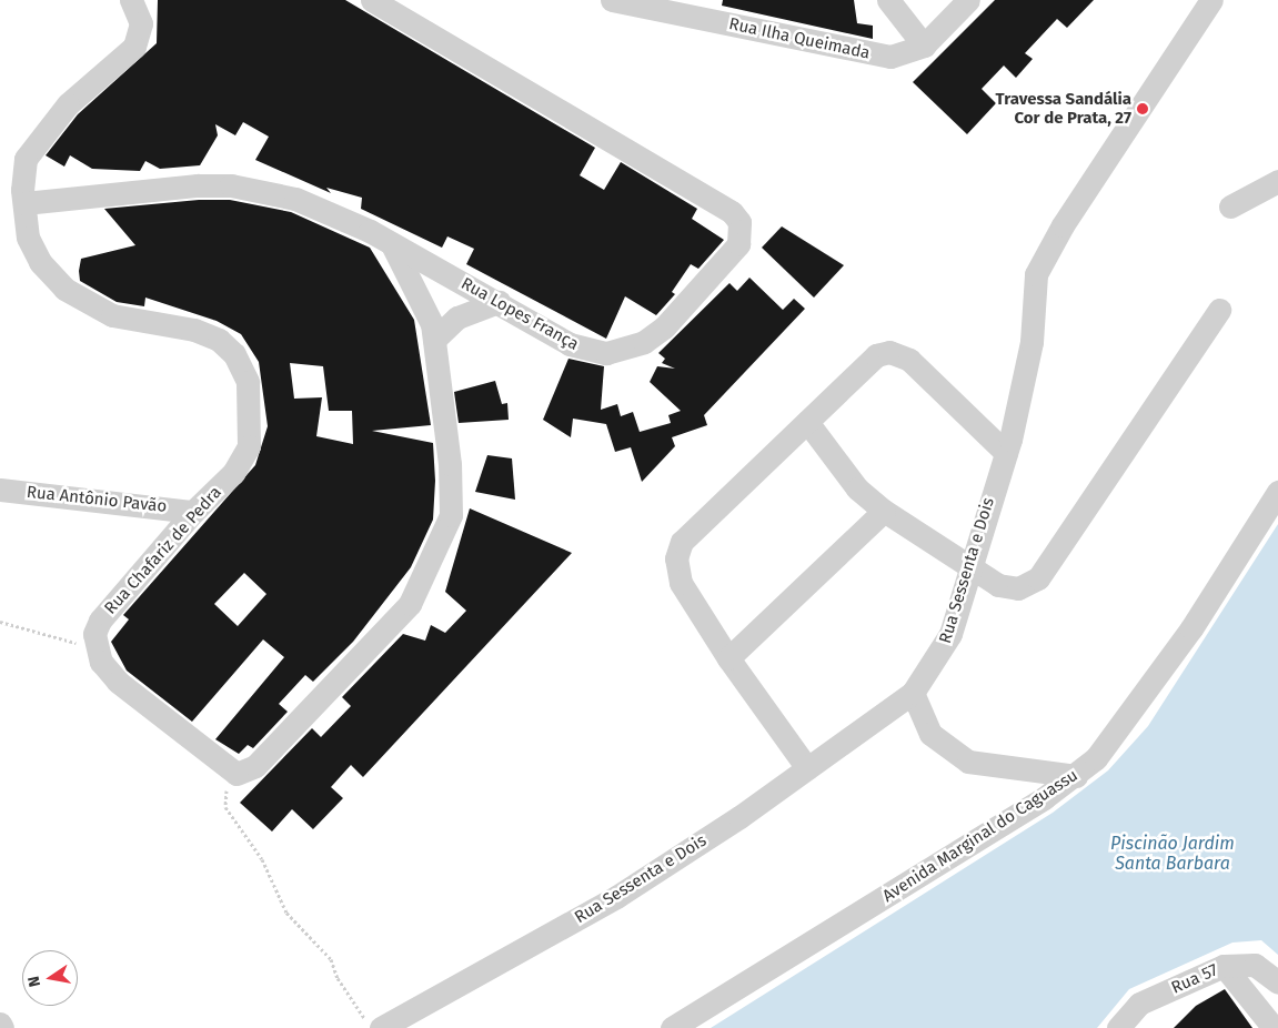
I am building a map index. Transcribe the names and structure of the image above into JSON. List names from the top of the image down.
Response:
{
  "streets": {
    "street": [
      "Rua Ilha Queimada",
      "Rua Lopes França",
      "Rua Antônio Pavão",
      "Rua Chafariz de Pedra",
      "Rua Sessenta e Dois",
      "Avenida Marginal do Caguassu",
      "Rua 57"
    ]
  },
  "crossings": [
    ["Rua Lopes França", "Rua Chafariz de Pedra"],
    ["Rua Antônio Pavão", "Rua Chafariz de Pedra"]
  ],
  "water": ["Piscinão Jardim Santa Barbara"],
  "places": ["Travessa Sandália Cor de Prata, 27"],
  "north": "left"
}
